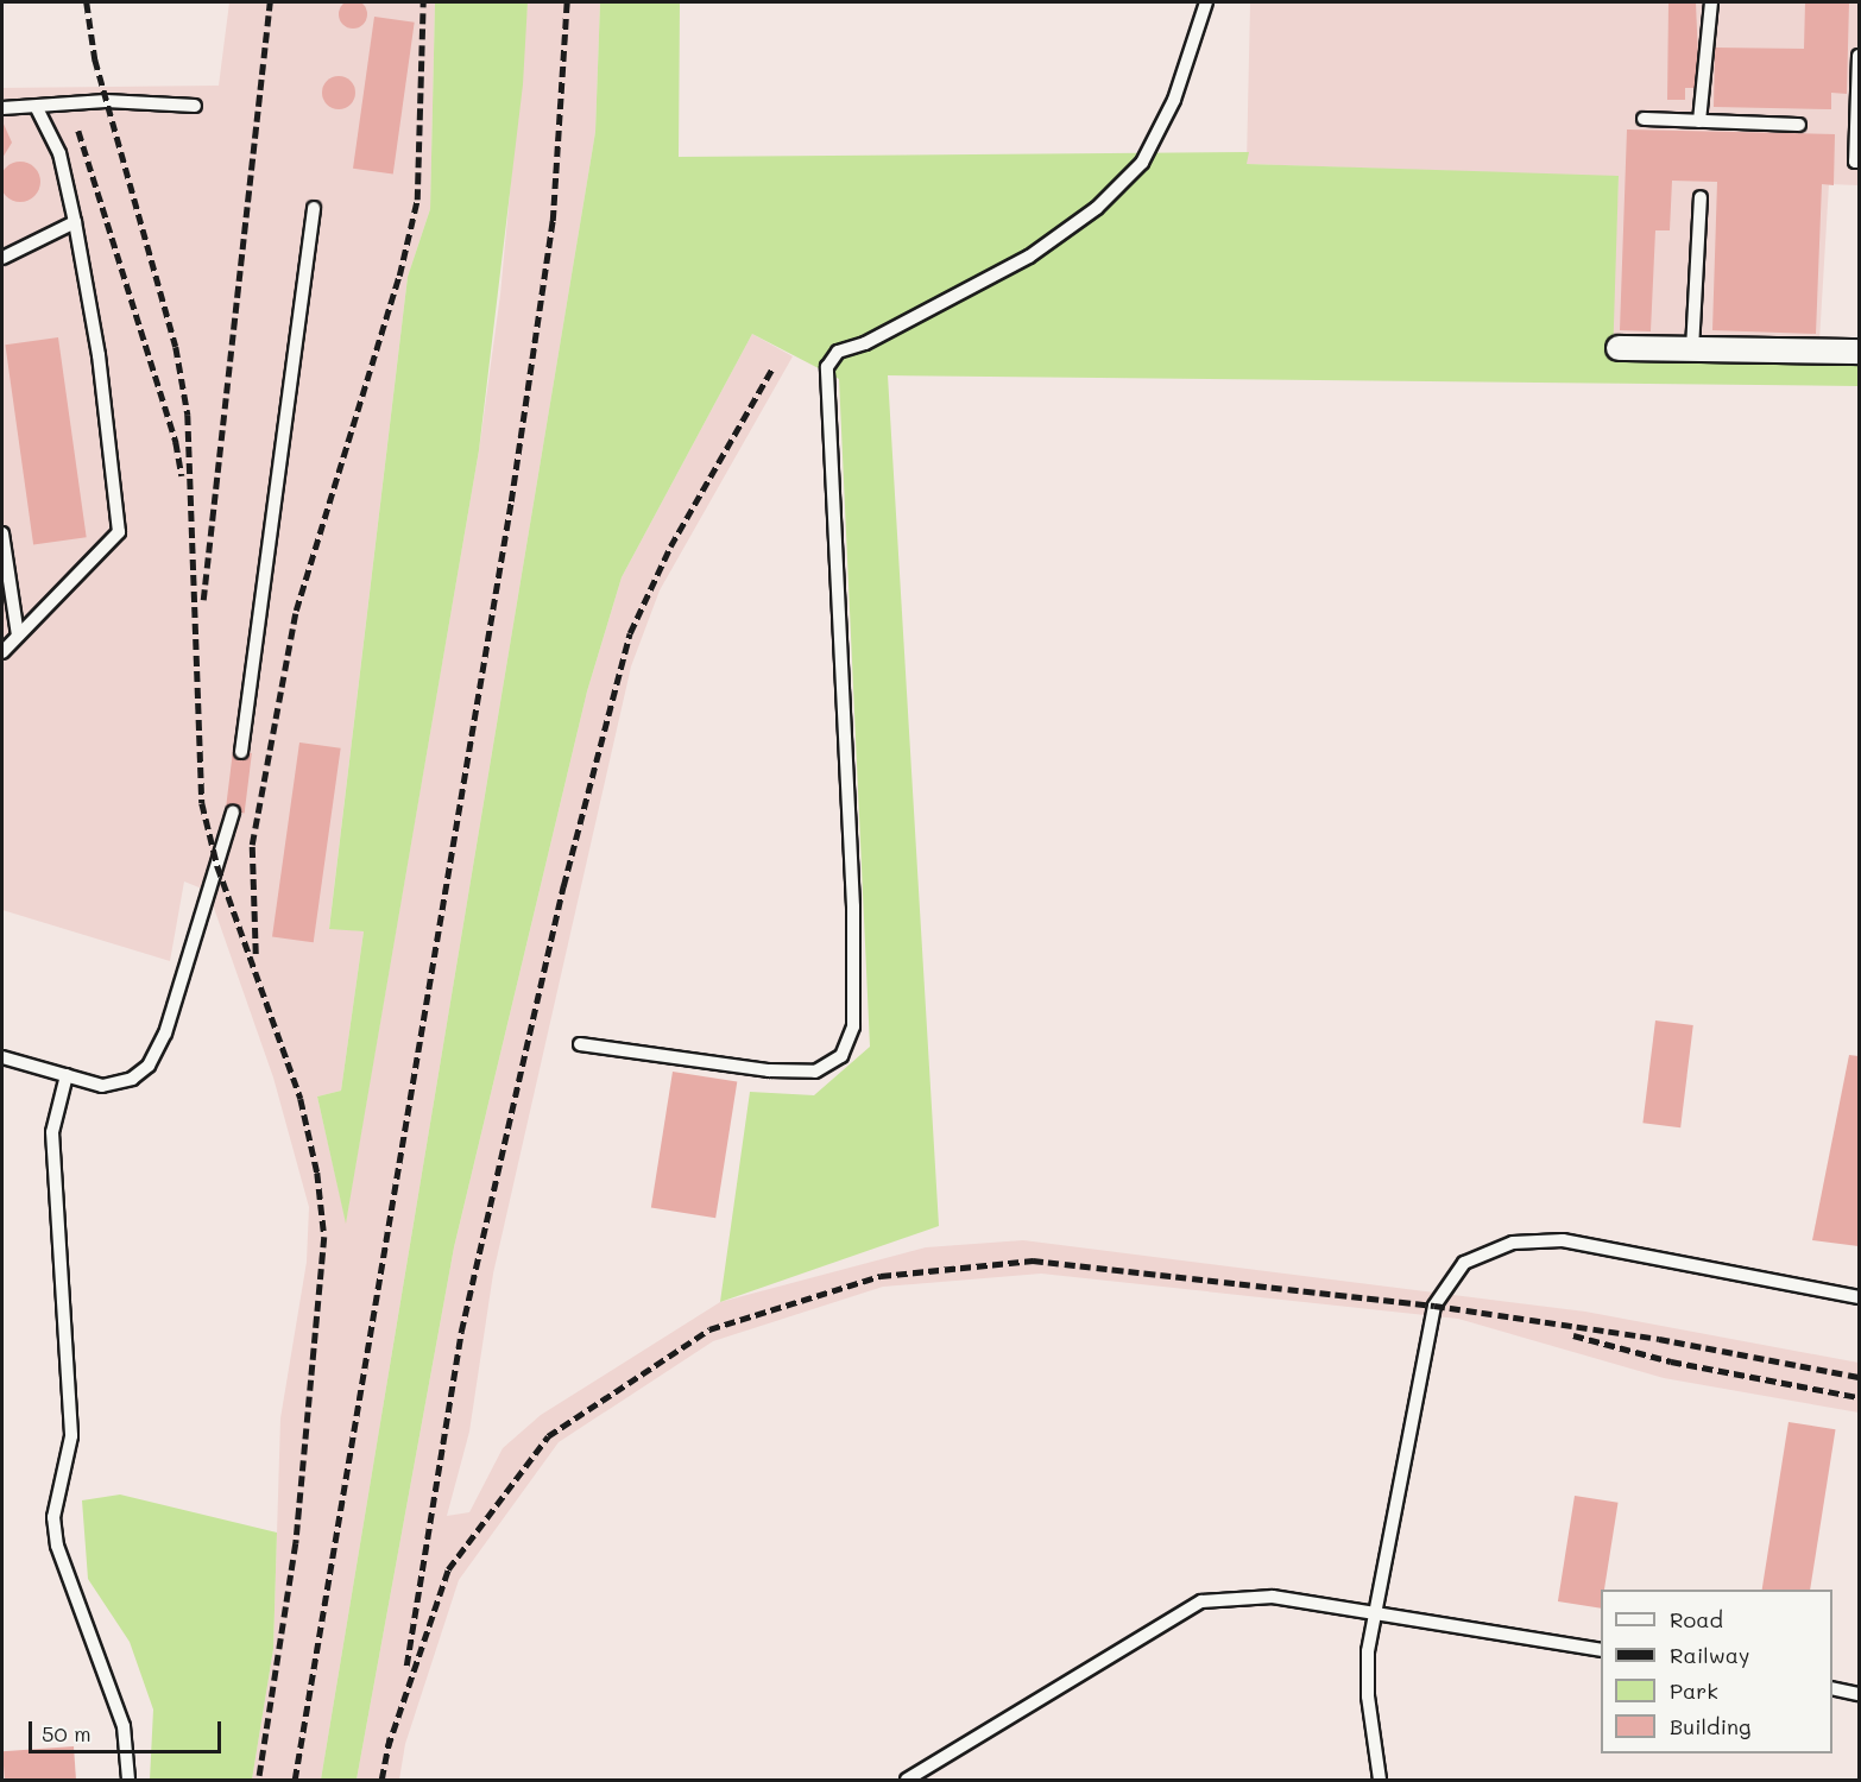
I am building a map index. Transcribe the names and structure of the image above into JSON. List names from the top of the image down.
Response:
{
  "legend": [
    "Road",
    "Railway",
    "Park",
    "Building"
  ],
  "scale_bar": "50 m"
}
